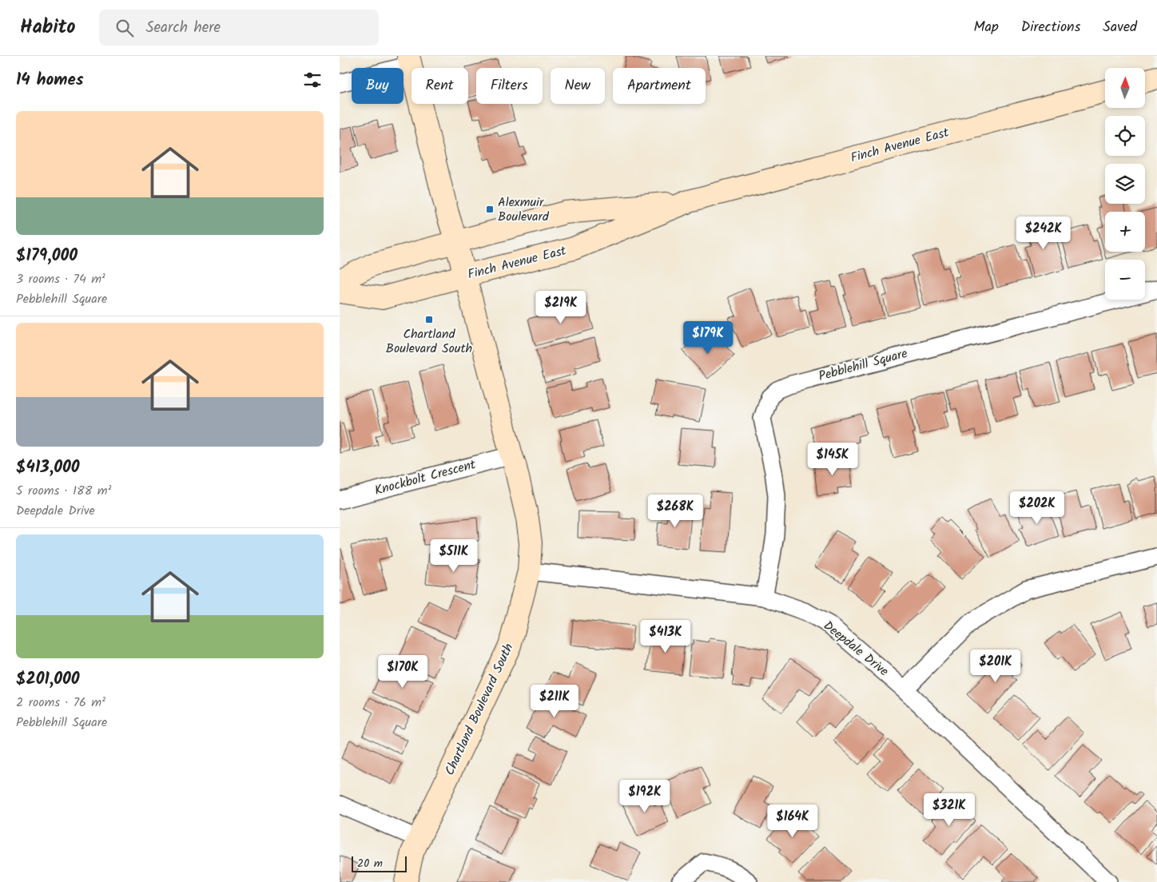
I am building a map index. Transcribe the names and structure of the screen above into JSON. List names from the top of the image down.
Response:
{
  "streets": {
    "main road": ["Finch Avenue East", "Chartland Boulevard South"],
    "street": ["Pebblehill Square", "Knockbolt Crescent", "Deepdale Drive"]
  },
  "crossings": [
    ["Finch Avenue East", "Chartland Boulevard South"],
    ["Pebblehill Square", "Deepdale Drive"],
    ["Knockbolt Crescent", "Chartland Boulevard South"],
    ["Deepdale Drive", "Chartland Boulevard South"]
  ],
  "places": {
    "transit": ["Alexmuir Boulevard", "Chartland Boulevard South"]
  },
  "scale_bar": "20 m",
  "north": "top",
  "page": {
    "header": "Habito",
    "search": "Search here",
    "nav": ["Map", "Directions", "Saved"],
    "heading": "14 homes",
    "map_buttons": ["+", "−"],
    "chip": [
      "Buy",
      "Rent",
      "Filters",
      "New",
      "Apartment"
    ],
    "list": [
      {
        "name": "$179,000",
        "note": "3 rooms · 74 m² · Pebblehill Square"
      },
      {
        "name": "$413,000",
        "note": "5 rooms · 188 m² · Deepdale Drive"
      },
      {
        "name": "$201,000",
        "note": "2 rooms · 76 m² · Pebblehill Square"
      }
    ],
    "price": [
      "$242K",
      "$219K",
      "$179K",
      "$145K",
      "$202K",
      "$268K",
      "$511K",
      "$413K",
      "$201K",
      "$170K",
      "$211K",
      "$192K",
      "$321K",
      "$164K"
    ],
    "scale": "20 m"
  }
}
